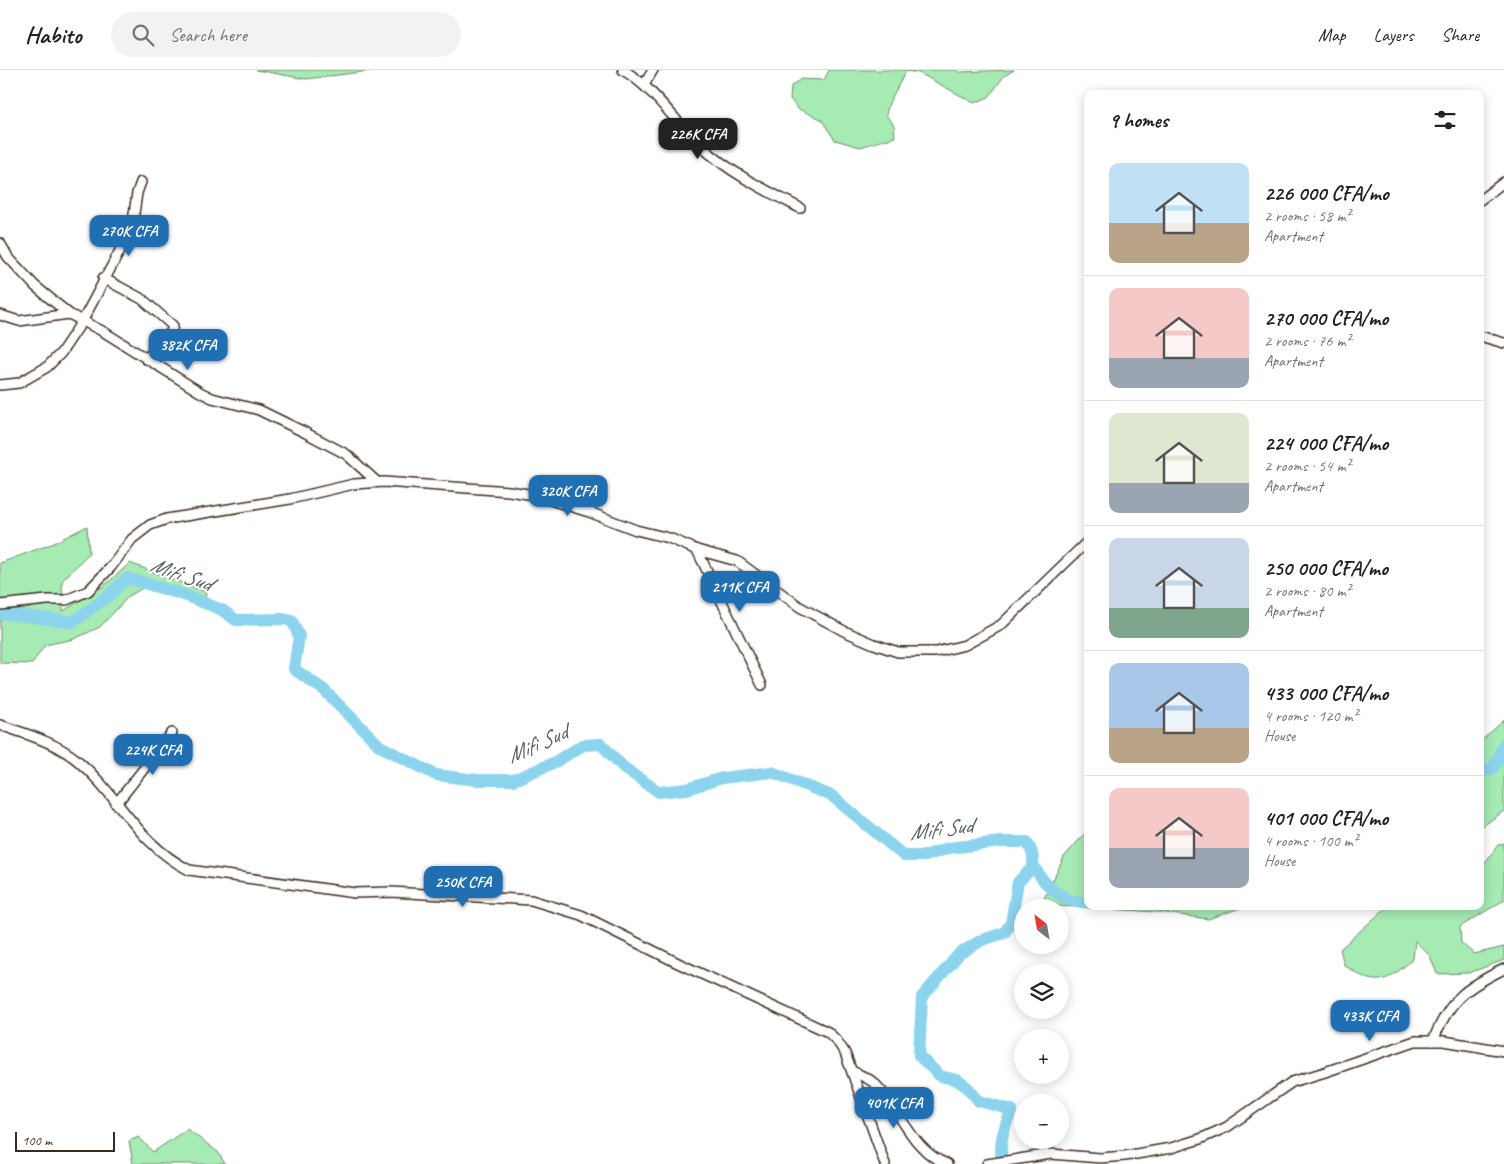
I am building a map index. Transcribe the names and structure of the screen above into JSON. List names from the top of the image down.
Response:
{
  "water": ["Mifi Sud"],
  "scale_bar": "100 m",
  "north": "top left",
  "page": {
    "header": "Habito",
    "search": "Search here",
    "nav": ["Map", "Layers", "Share"],
    "heading": "9 homes",
    "price": [
      "226K CFA",
      "270K CFA",
      "382K CFA",
      "320K CFA",
      "211K CFA",
      "224K CFA",
      "250K CFA",
      "433K CFA",
      "401K CFA"
    ],
    "list": [
      {
        "name": "226 000 CFA/mo",
        "note": "2 rooms · 58 m² · Apartment"
      },
      {
        "name": "270 000 CFA/mo",
        "note": "2 rooms · 76 m² · Apartment"
      },
      {
        "name": "224 000 CFA/mo",
        "note": "2 rooms · 54 m² · Apartment"
      },
      {
        "name": "250 000 CFA/mo",
        "note": "2 rooms · 80 m² · Apartment"
      },
      {
        "name": "433 000 CFA/mo",
        "note": "4 rooms · 120 m² · House"
      },
      {
        "name": "401 000 CFA/mo",
        "note": "4 rooms · 100 m² · House"
      }
    ],
    "map_buttons": ["+", "−"],
    "scale": "100 m"
  }
}
